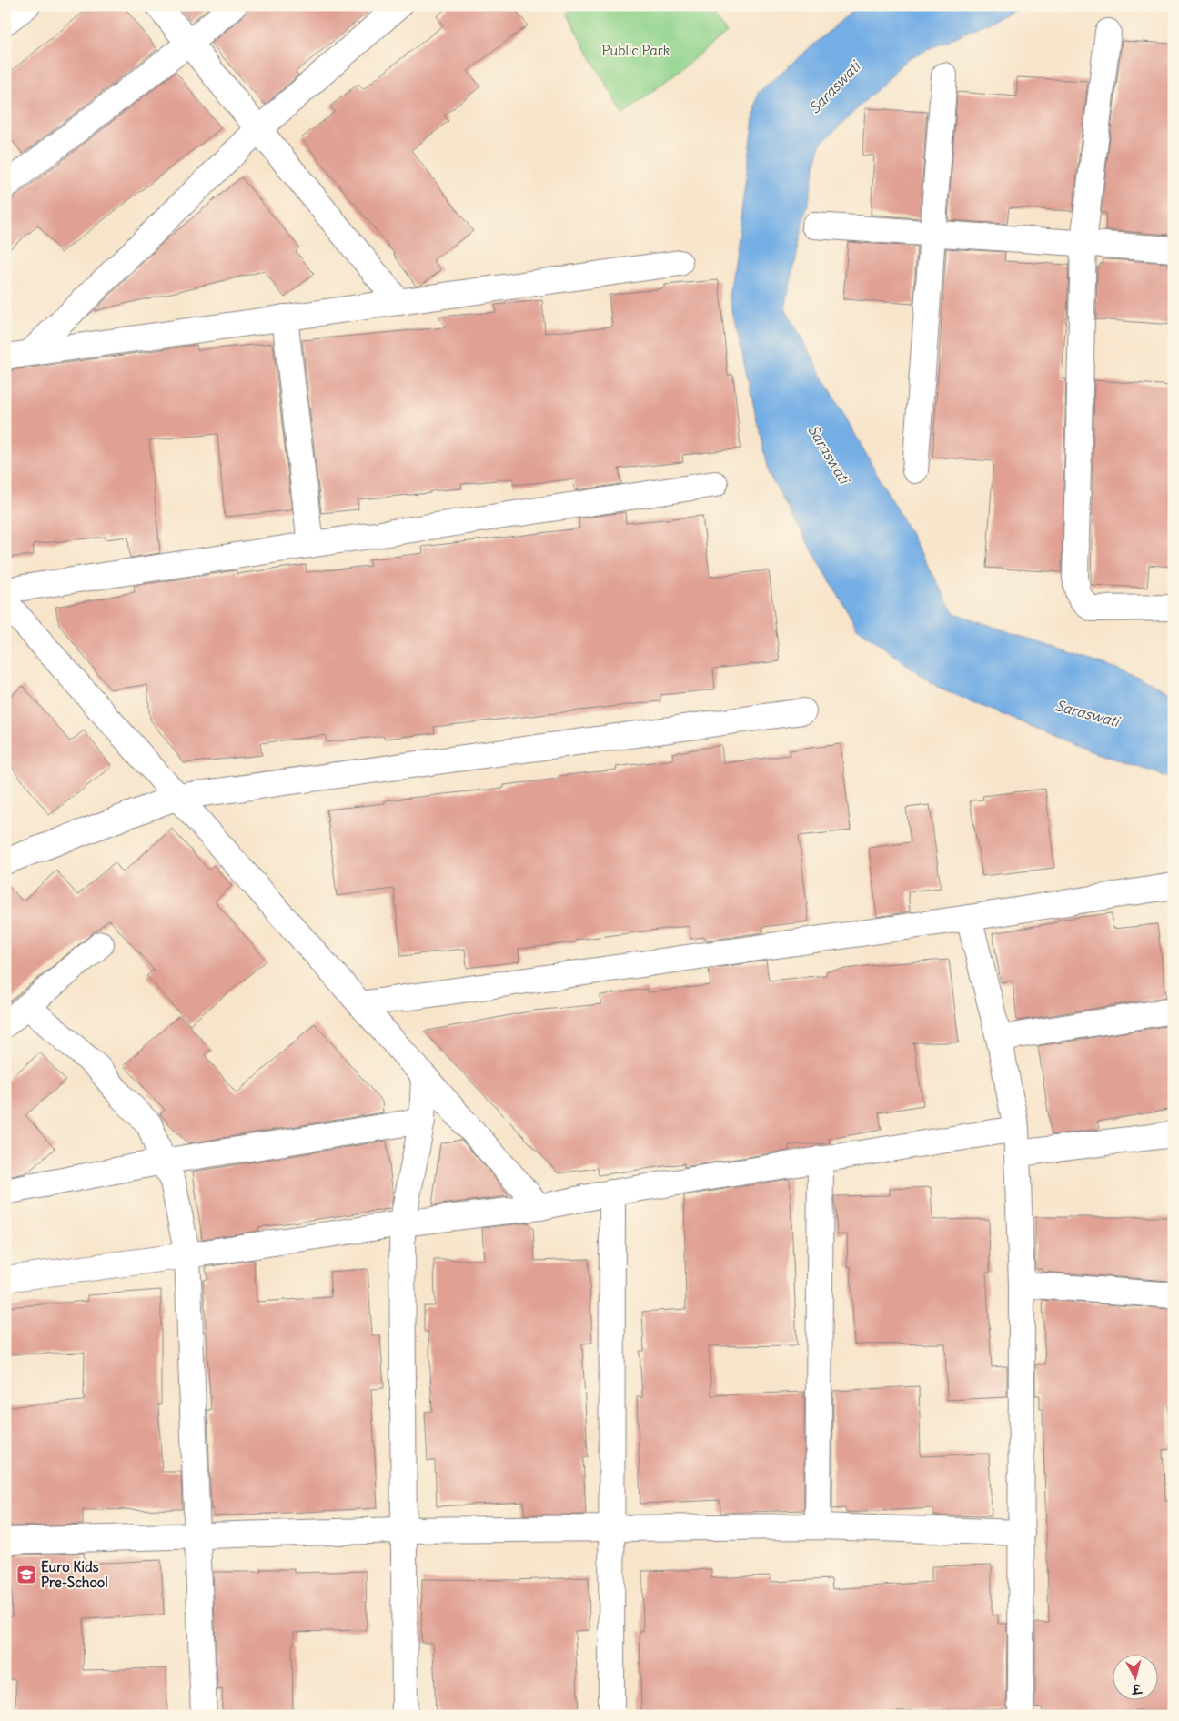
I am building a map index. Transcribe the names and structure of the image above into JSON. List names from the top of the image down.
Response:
{
  "water": ["Saraswati"],
  "parks": ["Public Park"],
  "places": {
    "school or university": ["Euro Kids Pre-School"]
  },
  "north": "bottom"
}
